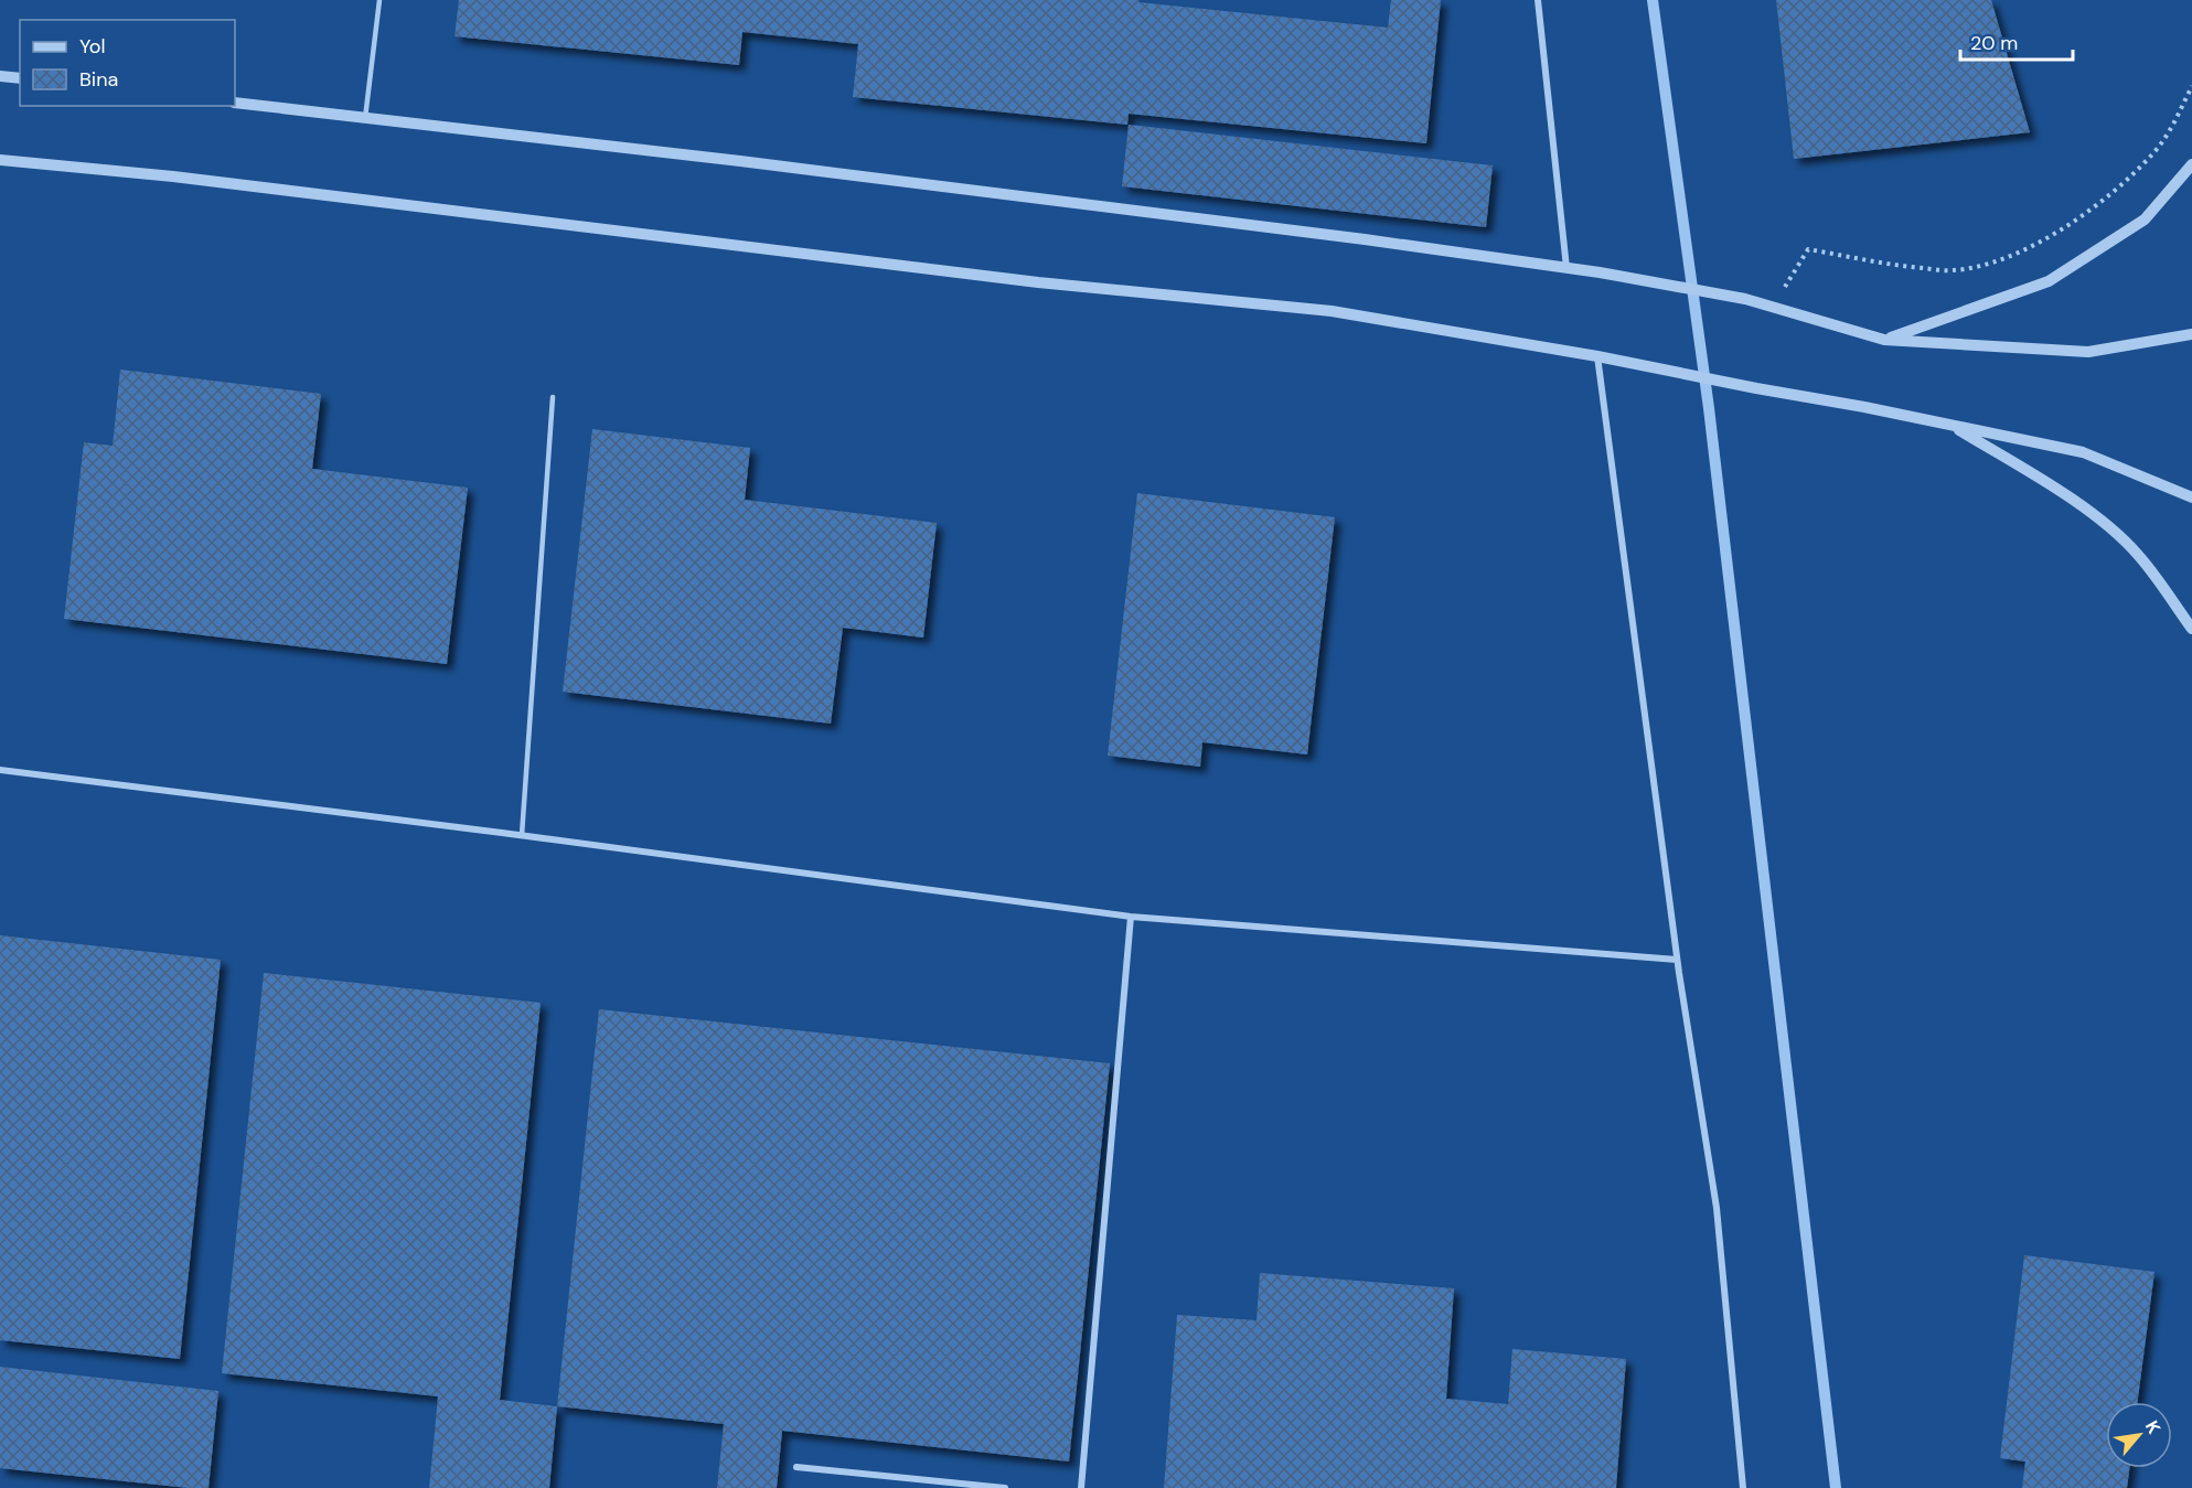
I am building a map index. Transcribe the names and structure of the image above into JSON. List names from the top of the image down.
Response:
{
  "legend": ["Yol", "Bina"],
  "scale_bar": "20 m",
  "north": "top right"
}
